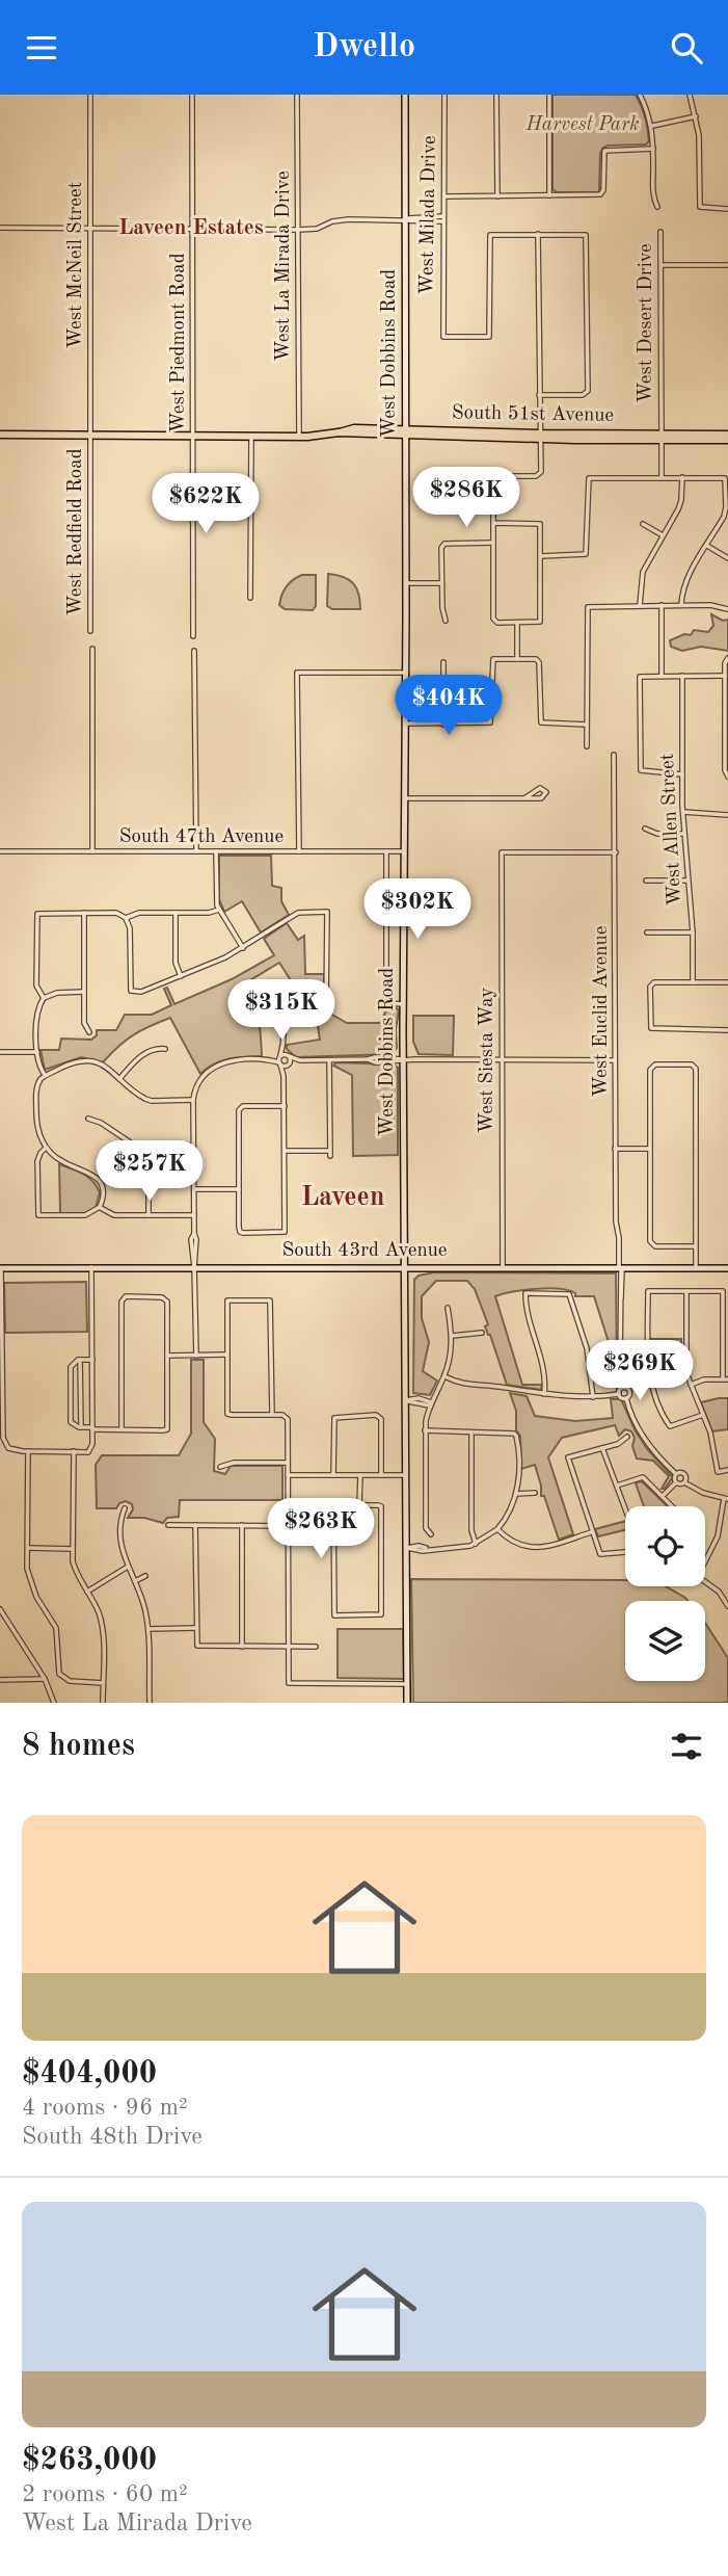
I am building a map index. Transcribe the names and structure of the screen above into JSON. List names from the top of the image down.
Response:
{
  "streets": {
    "main road": ["West Dobbins Road", "South 51st Avenue", "South 43rd Avenue"],
    "street": [
      "West Milada Drive",
      "West McNeil Street",
      "West La Mirada Drive",
      "West Desert Drive",
      "West Piedmont Road",
      "West Redfield Road",
      "West Allen Street",
      "South 47th Avenue",
      "West Euclid Avenue",
      "West Siesta Way"
    ]
  },
  "crossings": [
    ["West McNeil Street", "South 51st Avenue"],
    ["West McNeil Street", "West Redfield Road"],
    ["West La Mirada Drive", "South 51st Avenue"],
    ["West Desert Drive", "South 51st Avenue"],
    ["West Piedmont Road", "South 51st Avenue"],
    ["West Dobbins Road", "South 51st Avenue"],
    ["West Dobbins Road", "South 47th Avenue"],
    ["West Dobbins Road", "South 43rd Avenue"],
    ["South 51st Avenue", "West Redfield Road"],
    ["West Euclid Avenue", "West Siesta Way"],
    ["West Euclid Avenue", "South 43rd Avenue"],
    ["West Siesta Way", "South 43rd Avenue"]
  ],
  "districts": ["Laveen Estates", "Laveen"],
  "parks": ["Harvest Park"],
  "page": {
    "header": "Dwello",
    "price": [
      "$286K",
      "$622K",
      "$404K",
      "$302K",
      "$315K",
      "$257K",
      "$269K",
      "$263K"
    ],
    "heading": "8 homes",
    "list": [
      {
        "name": "$404,000",
        "note": "4 rooms · 96 m² · South 48th Drive"
      },
      {
        "name": "$263,000",
        "note": "2 rooms · 60 m² · West La Mirada Drive"
      }
    ]
  }
}
